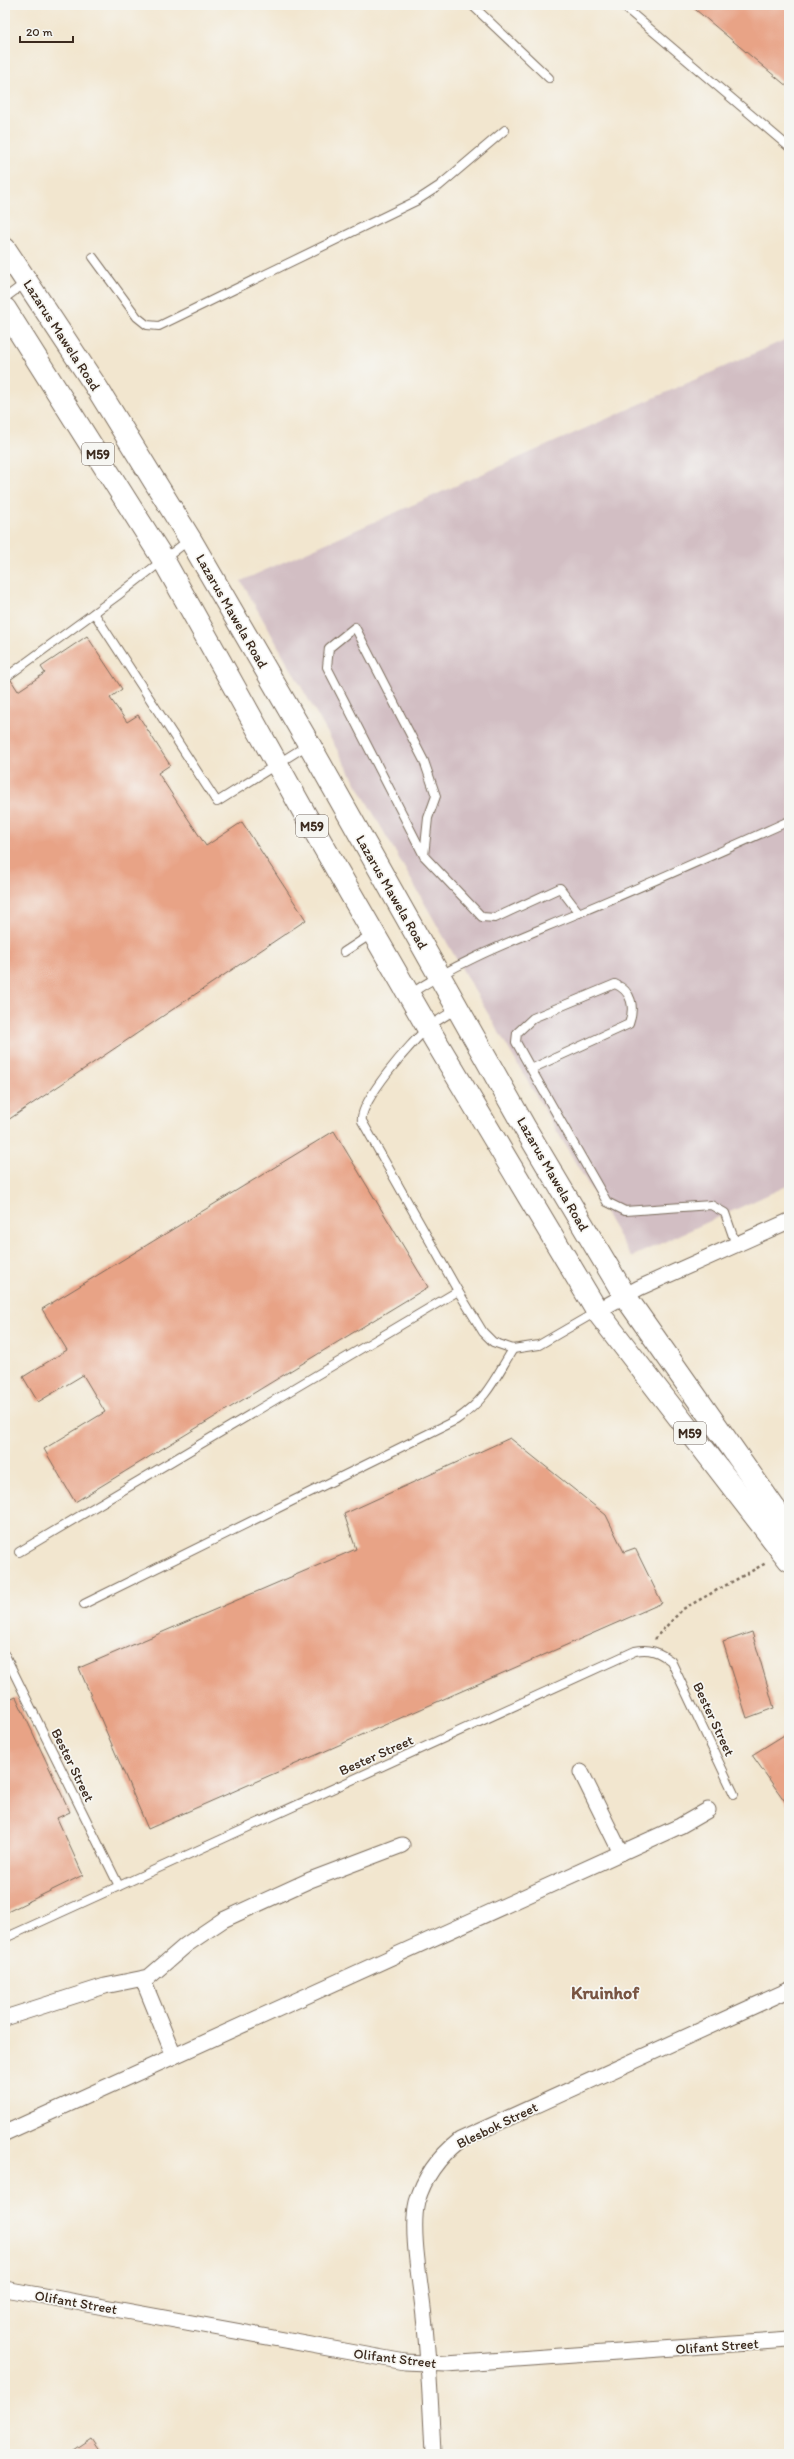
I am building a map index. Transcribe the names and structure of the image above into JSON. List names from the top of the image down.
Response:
{
  "streets": {
    "main road": ["Lazarus Mawela Road", "M59"],
    "street": ["Blesbok Street", "Olifant Street"],
    "lane": ["Bester Street"]
  },
  "crossings": [
    ["Blesbok Street", "Olifant Street"]
  ],
  "districts": ["Kruinhof"],
  "scale_bar": "20 m"
}
